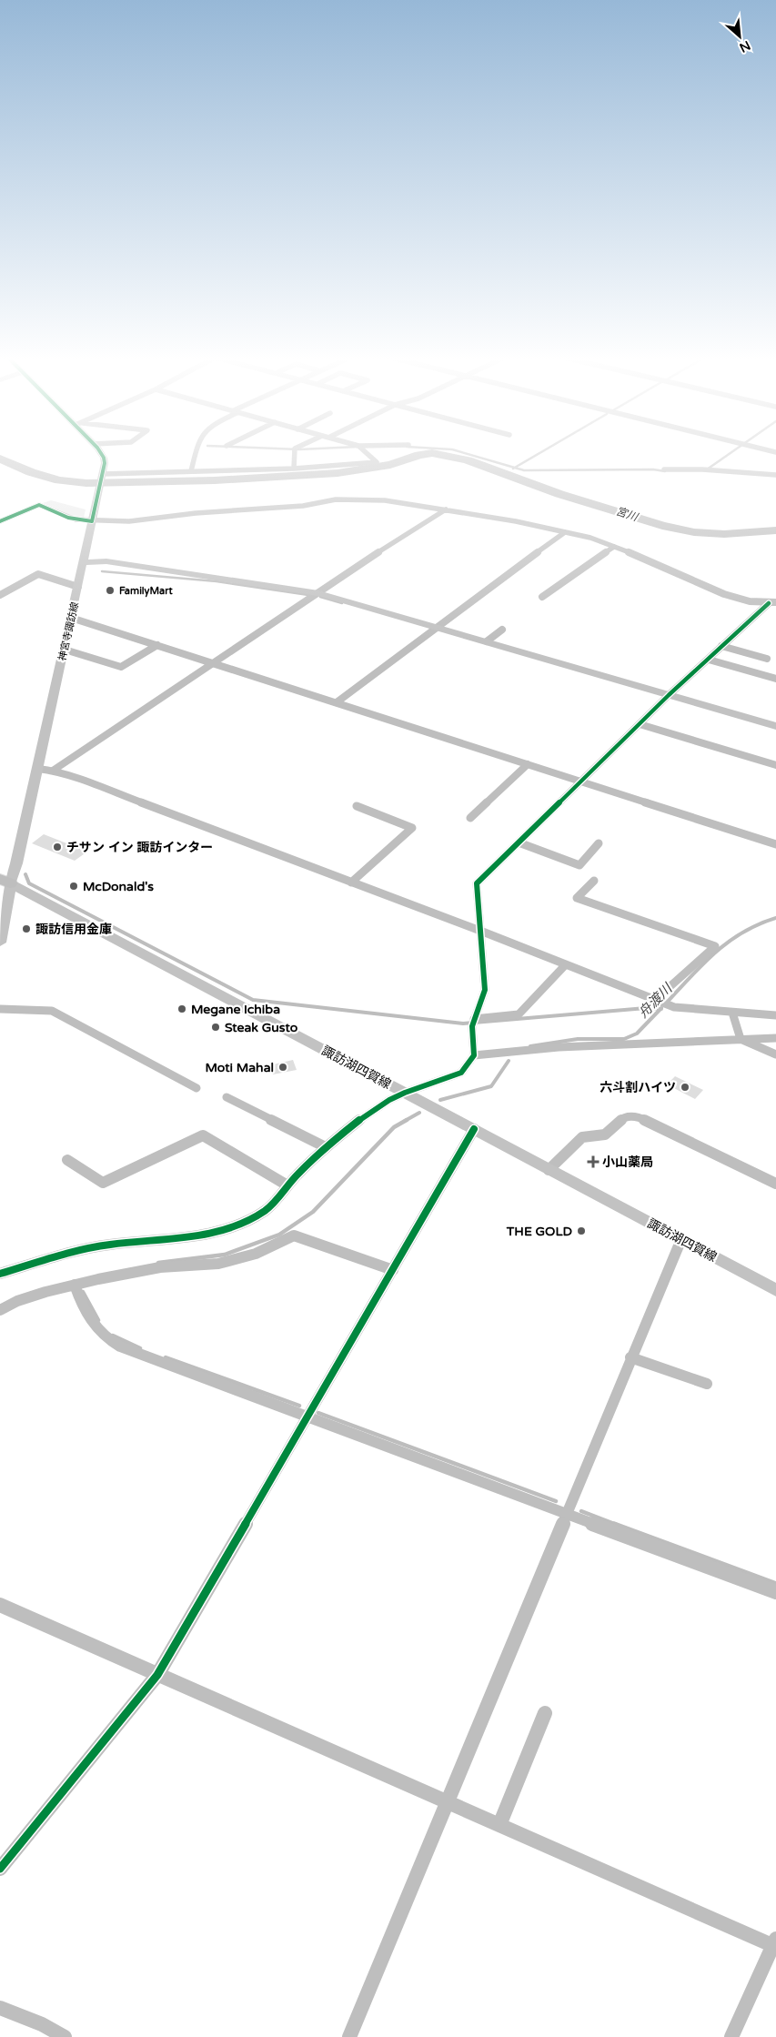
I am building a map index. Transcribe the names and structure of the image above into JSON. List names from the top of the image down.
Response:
{
  "streets": {
    "main road": ["神宮寺諏訪線", "諏訪湖四賀線"]
  },
  "crossings": [
    ["神宮寺諏訪線", "諏訪湖四賀線"]
  ],
  "water": ["宮川", "舟渡川"],
  "places": {
    "other": [
      "FamilyMart",
      "チサン イン 諏訪インター",
      "McDonald's",
      "諏訪信用金庫",
      "Megane Ichiba",
      "Steak Gusto",
      "Moti Mahal",
      "六斗割ハイツ",
      "THE GOLD"
    ],
    "health": ["小山薬局"]
  },
  "north": "bottom right"
}
